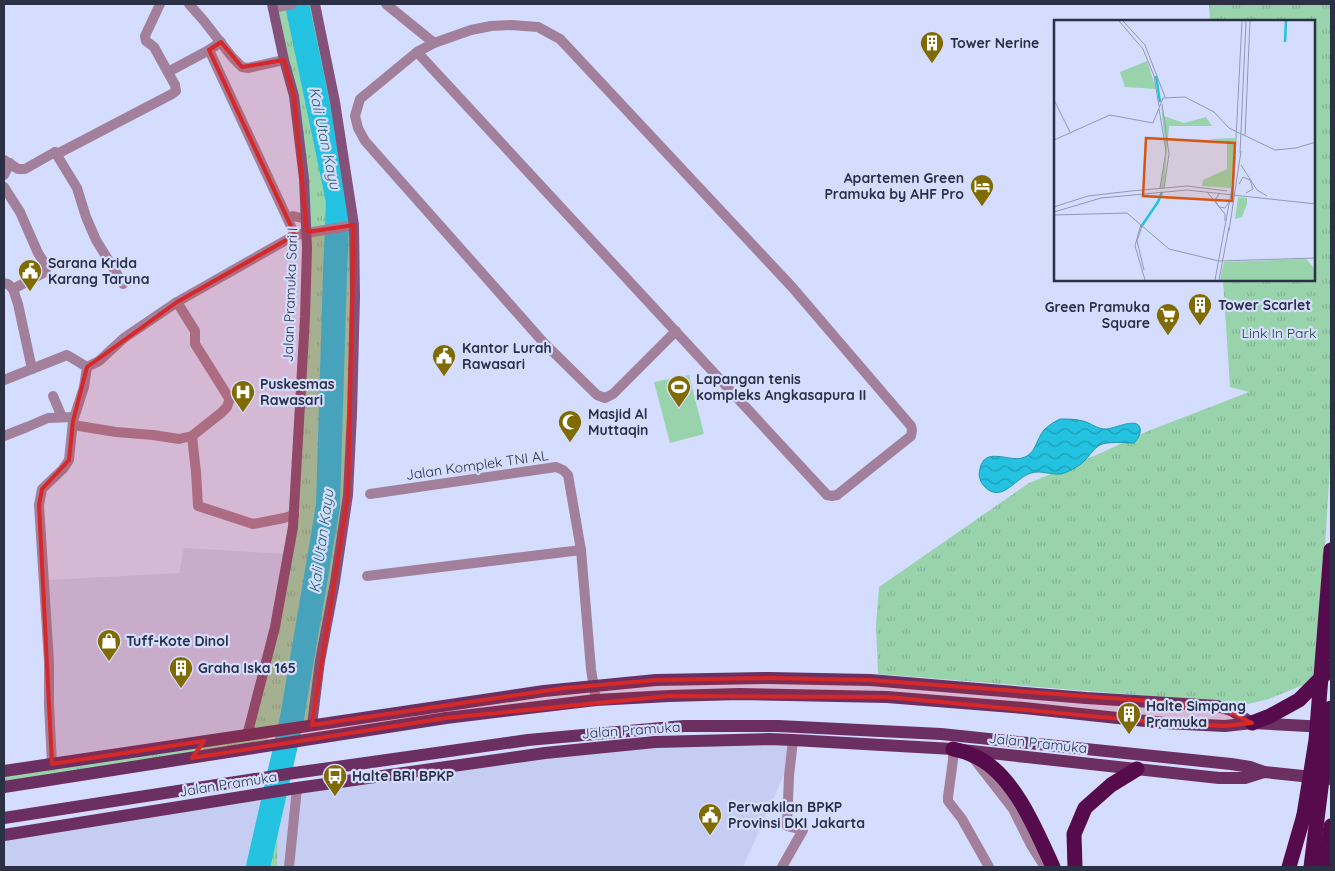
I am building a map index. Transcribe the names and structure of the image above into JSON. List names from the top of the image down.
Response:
{
  "streets": {
    "main road": ["Jalan Pramuka"],
    "street": ["Jalan Pramuka Sari I", "Jalan Komplek TNI AL"]
  },
  "water": ["Kali Utan Kayu"],
  "parks": ["Link In Park"],
  "places": {
    "building": [
      "Tower Nerine",
      "Tower Scarlet",
      "Graha Iska 165",
      "Halte Simpang Pramuka"
    ],
    "hotel": ["Apartemen Green Pramuka by AHF Pro"],
    "public building": ["Sarana Krida Karang Taruna", "Kantor Lurah Rawasari", "Perwakilan BPKP Provinsi DKI Jakarta"],
    "supermarket": ["Green Pramuka Square"],
    "sports": ["Lapangan tenis kompleks Angkasapura II"],
    "hospital": ["Puskesmas Rawasari"],
    "mosque": ["Masjid Al Muttaqin"],
    "shop": ["Tuff-Kote Dinol"],
    "bus stop": ["Halte BRI BPKP"]
  }
}
